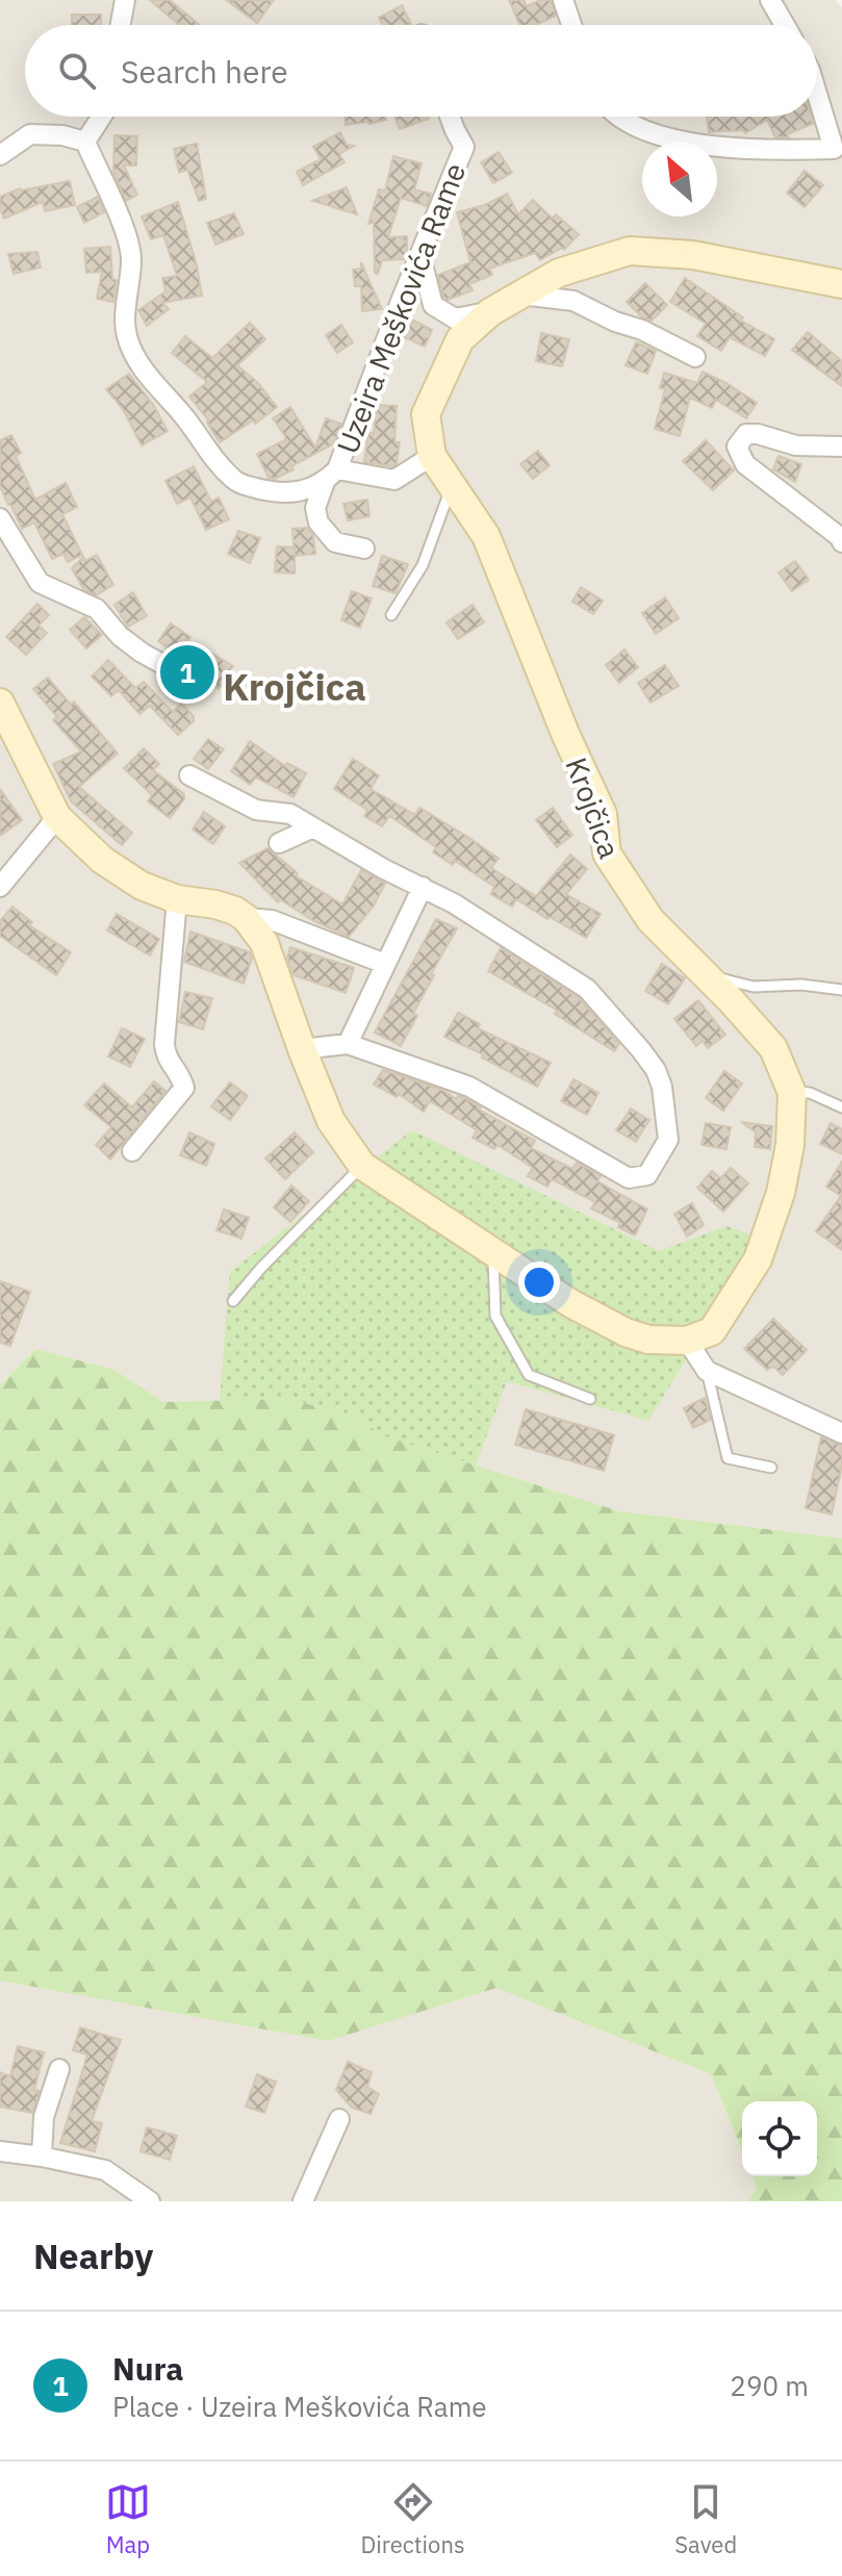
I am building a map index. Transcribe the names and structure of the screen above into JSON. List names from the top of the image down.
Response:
{
  "streets": {
    "main road": ["Krojčica"],
    "street": ["Uzeira Meškovića Rame"]
  },
  "crossings": [
    ["Uzeira Meškovića Rame", "Krojčica"]
  ],
  "districts": ["Krojčica"],
  "north": "top left",
  "page": {
    "search": "Search here",
    "pins": "1",
    "heading": "Nearby",
    "list": [
      {
        "mark": "1",
        "name": "Nura",
        "note": "Place · Uzeira Meškovića Rame",
        "value": "290 m"
      }
    ],
    "nav": ["Map", "Directions", "Saved"]
  }
}
